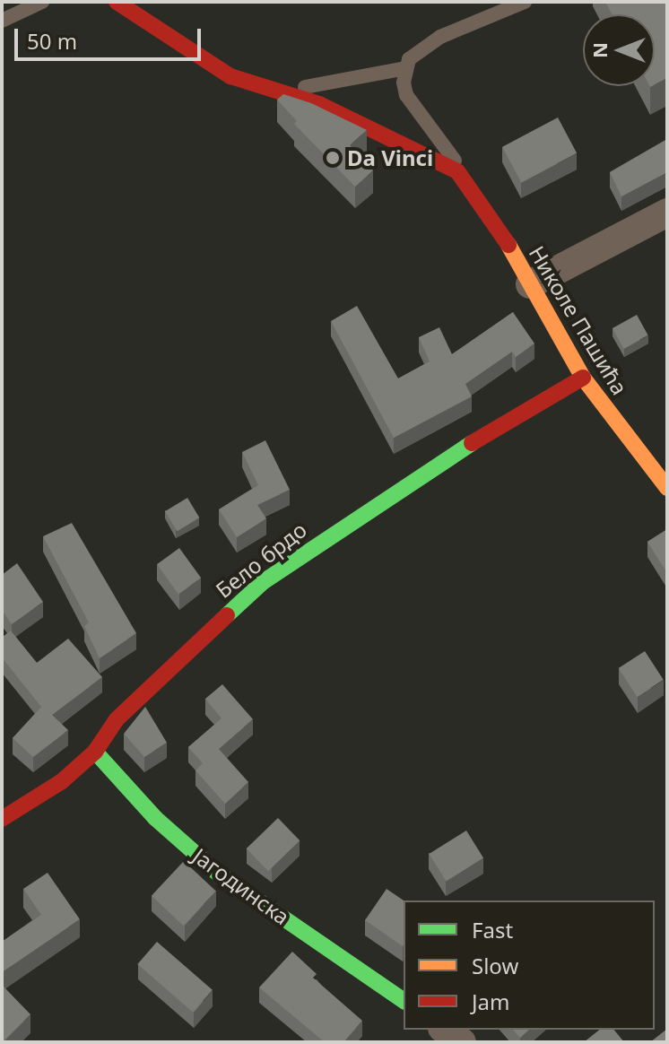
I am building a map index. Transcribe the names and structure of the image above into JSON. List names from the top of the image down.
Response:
{
  "streets": {
    "street": ["Николе Пашића", "Бело брдо", "Јагодинска"]
  },
  "crossings": [
    ["Николе Пашића", "Бело брдо"],
    ["Бело брдо", "Јагодинска"]
  ],
  "places": ["Da Vinci"],
  "legend": ["Fast", "Slow", "Jam"],
  "scale_bar": "50 m",
  "north": "left"
}
